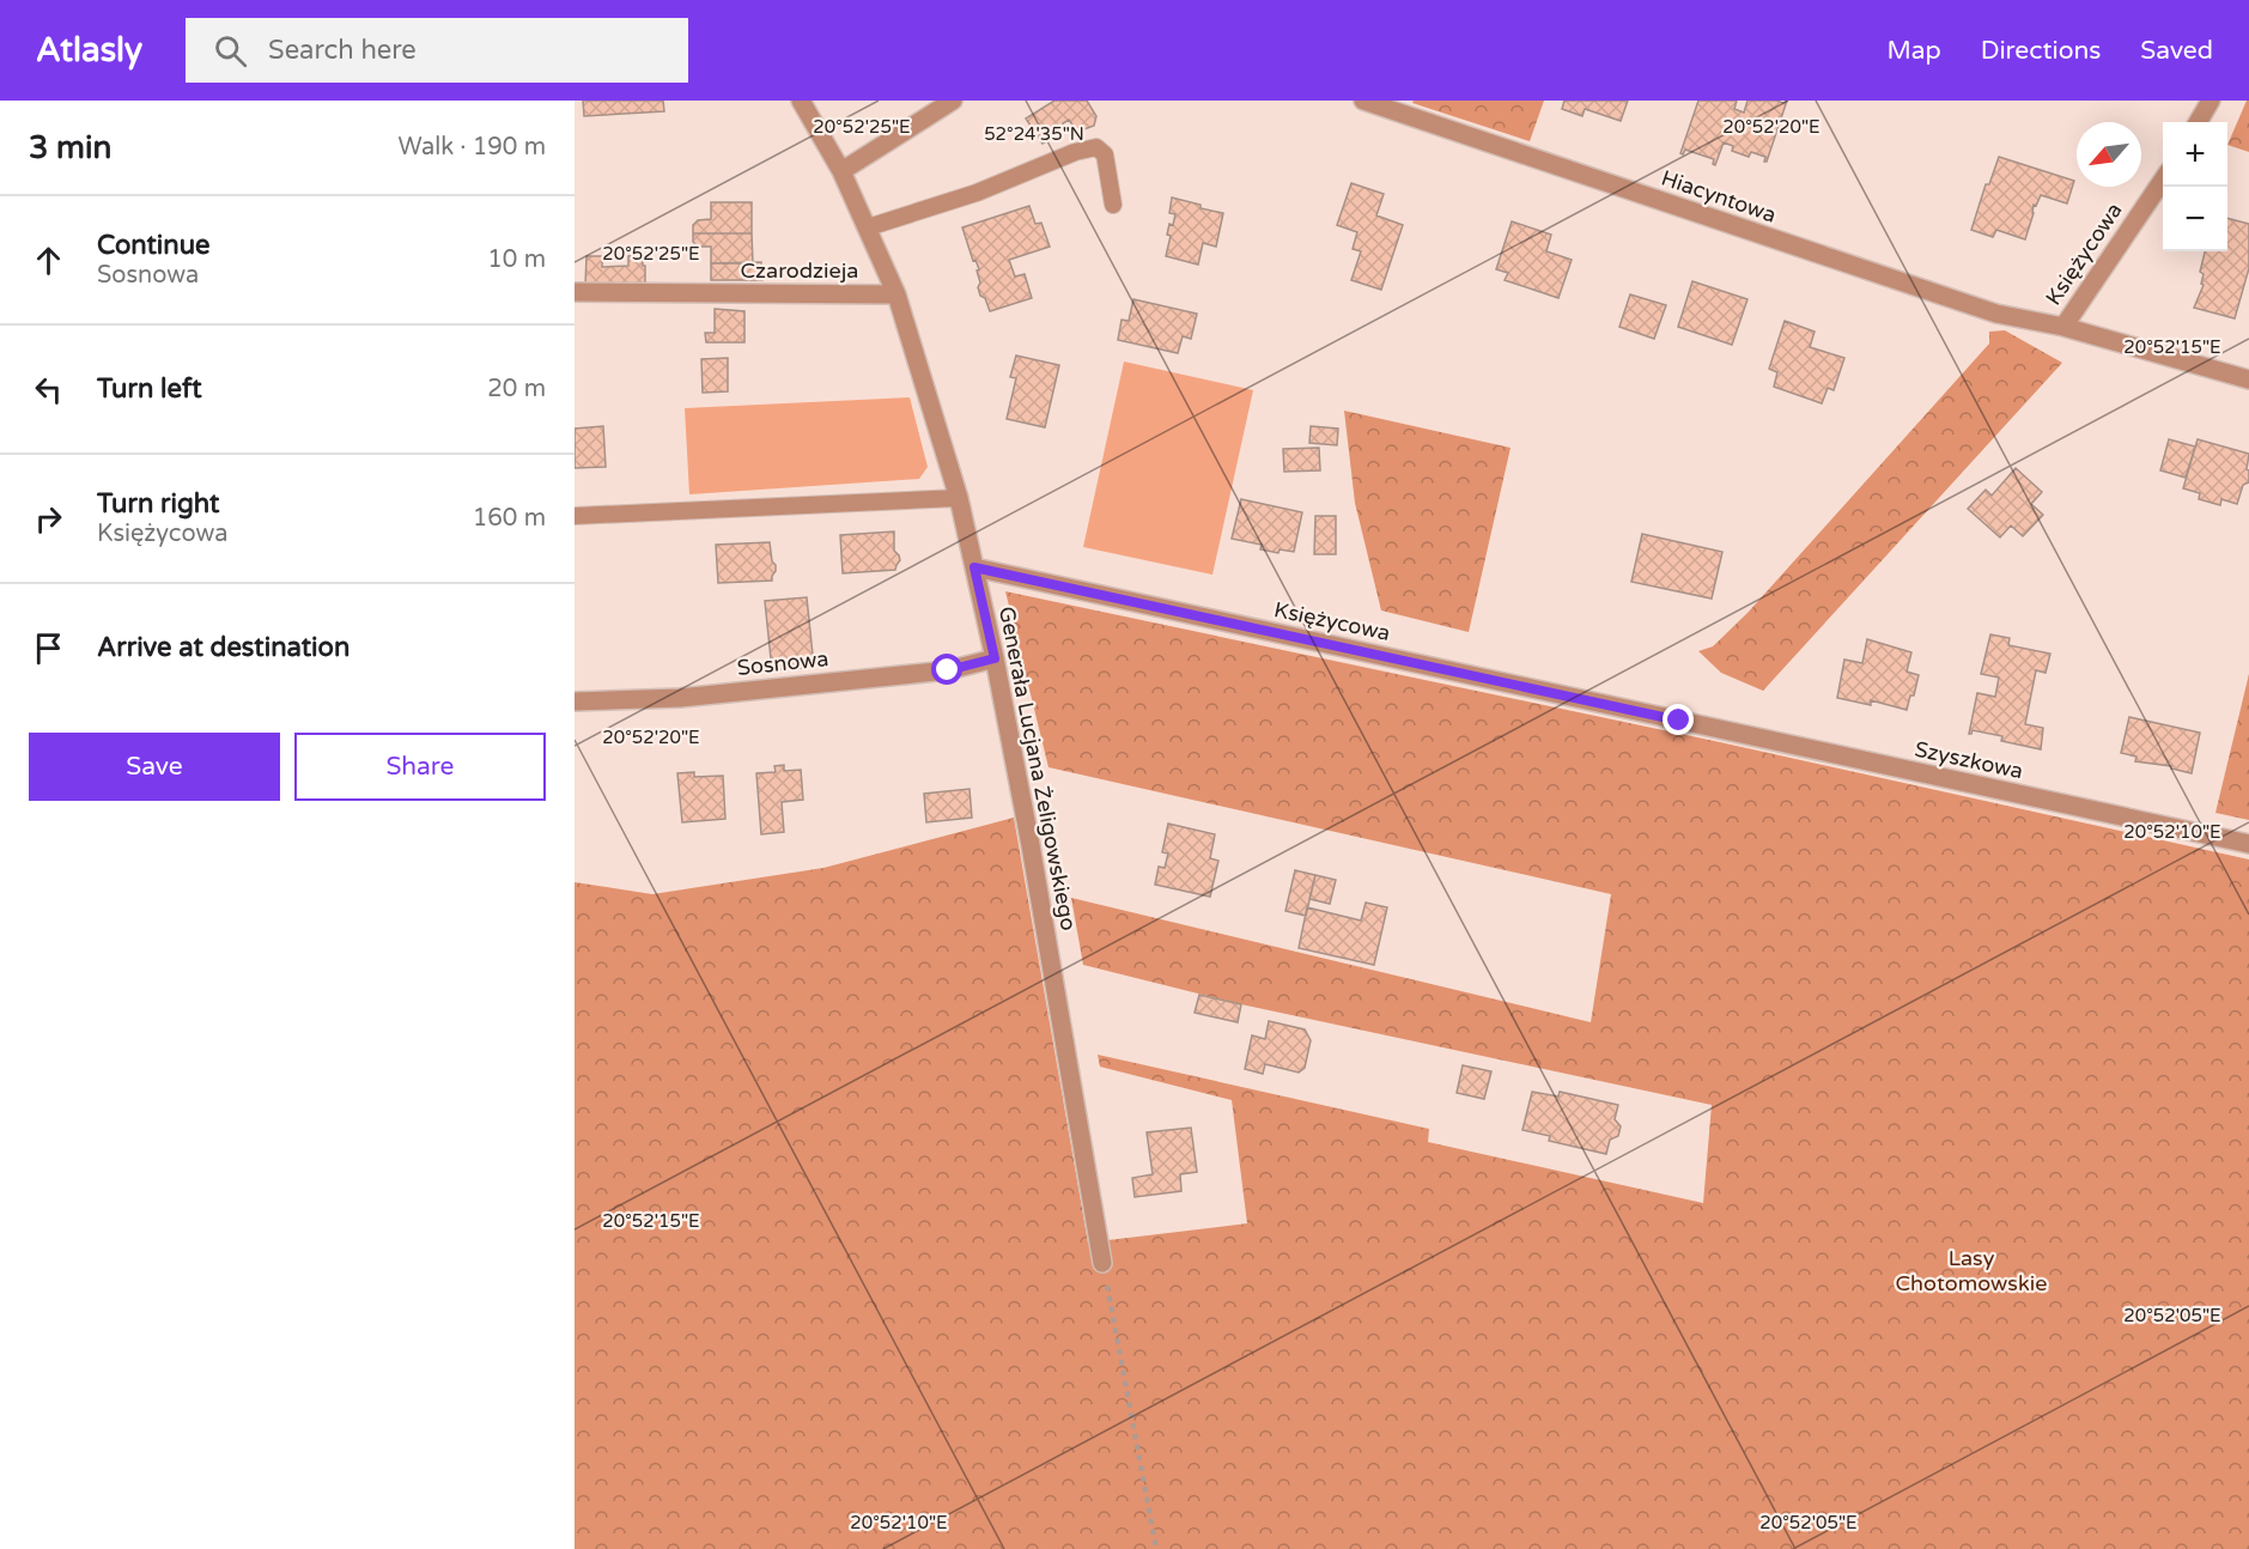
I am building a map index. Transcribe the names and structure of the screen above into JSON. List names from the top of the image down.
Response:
{
  "streets": {
    "street": [
      "Hiacyntowa",
      "Księżycowa",
      "Czarodzieja",
      "Sosnowa",
      "Szyszkowa",
      "Generała Lucjana Żeligowskiego"
    ]
  },
  "crossings": [
    ["Hiacyntowa", "Księżycowa"],
    ["Księżycowa", "Szyszkowa"],
    ["Księżycowa", "Generała Lucjana Żeligowskiego"],
    ["Czarodzieja", "Generała Lucjana Żeligowskiego"],
    ["Sosnowa", "Generała Lucjana Żeligowskiego"]
  ],
  "parks": ["Lasy Chotomowskie"],
  "north": "bottom left",
  "page": {
    "header": "Atlasly",
    "search": "Search here",
    "nav": ["Map", "Directions", "Saved"],
    "heading": ["3 min", "Walk · 190 m"],
    "map_buttons": ["+", "−"],
    "list": [
      ["Continue", "Sosnowa", "10 m"],
      ["Turn left", "20 m"],
      ["Turn right", "Księżycowa", "160 m"],
      "Arrive at destination"
    ],
    "buttons": ["Save", "Share"]
  },
  "coordinates": [
    "20°52'25\"E",
    "20°52'20\"E",
    "52°24'35\"N",
    "20°52'15\"E",
    "20°52'10\"E",
    "20°52'05\"E"
  ]
}
